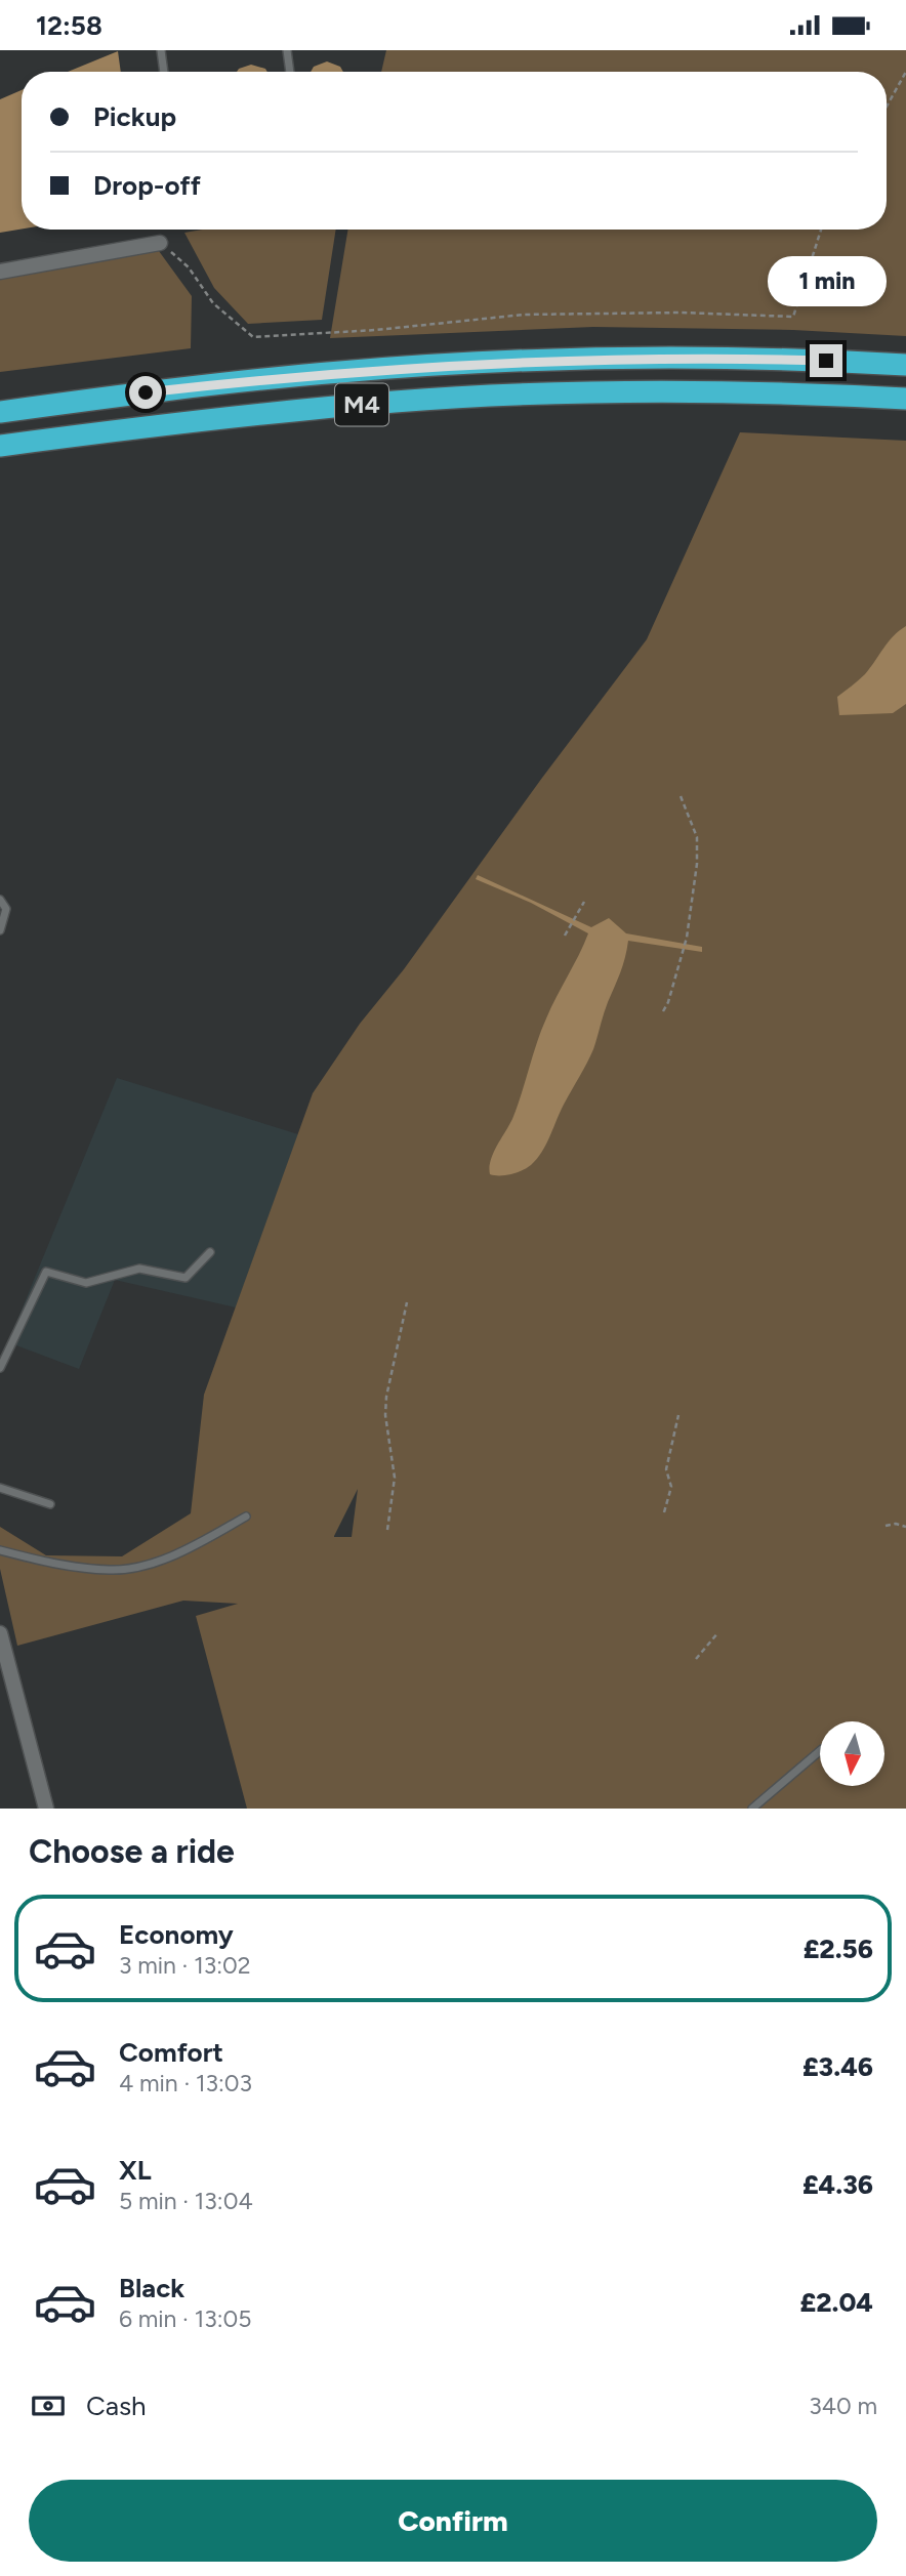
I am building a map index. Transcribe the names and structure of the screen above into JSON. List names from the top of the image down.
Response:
{
  "streets": {
    "highway": ["M4"]
  },
  "north": "bottom",
  "page": {
    "status": "12:58",
    "banner": ["Pickup", "Drop-off"],
    "bubble": "1 min",
    "heading": "Choose a ride",
    "list": [
      {
        "name": "Economy",
        "note": "3 min · 13:02",
        "value": "£2.56"
      },
      {
        "name": "Comfort",
        "note": "4 min · 13:03",
        "value": "£3.46"
      },
      {
        "name": "XL",
        "note": "5 min · 13:04",
        "value": "£4.36"
      },
      {
        "name": "Black",
        "note": "6 min · 13:05",
        "value": "£2.04"
      }
    ],
    "pay": ["Cash", "340 m"],
    "buttons": "Confirm"
  }
}
